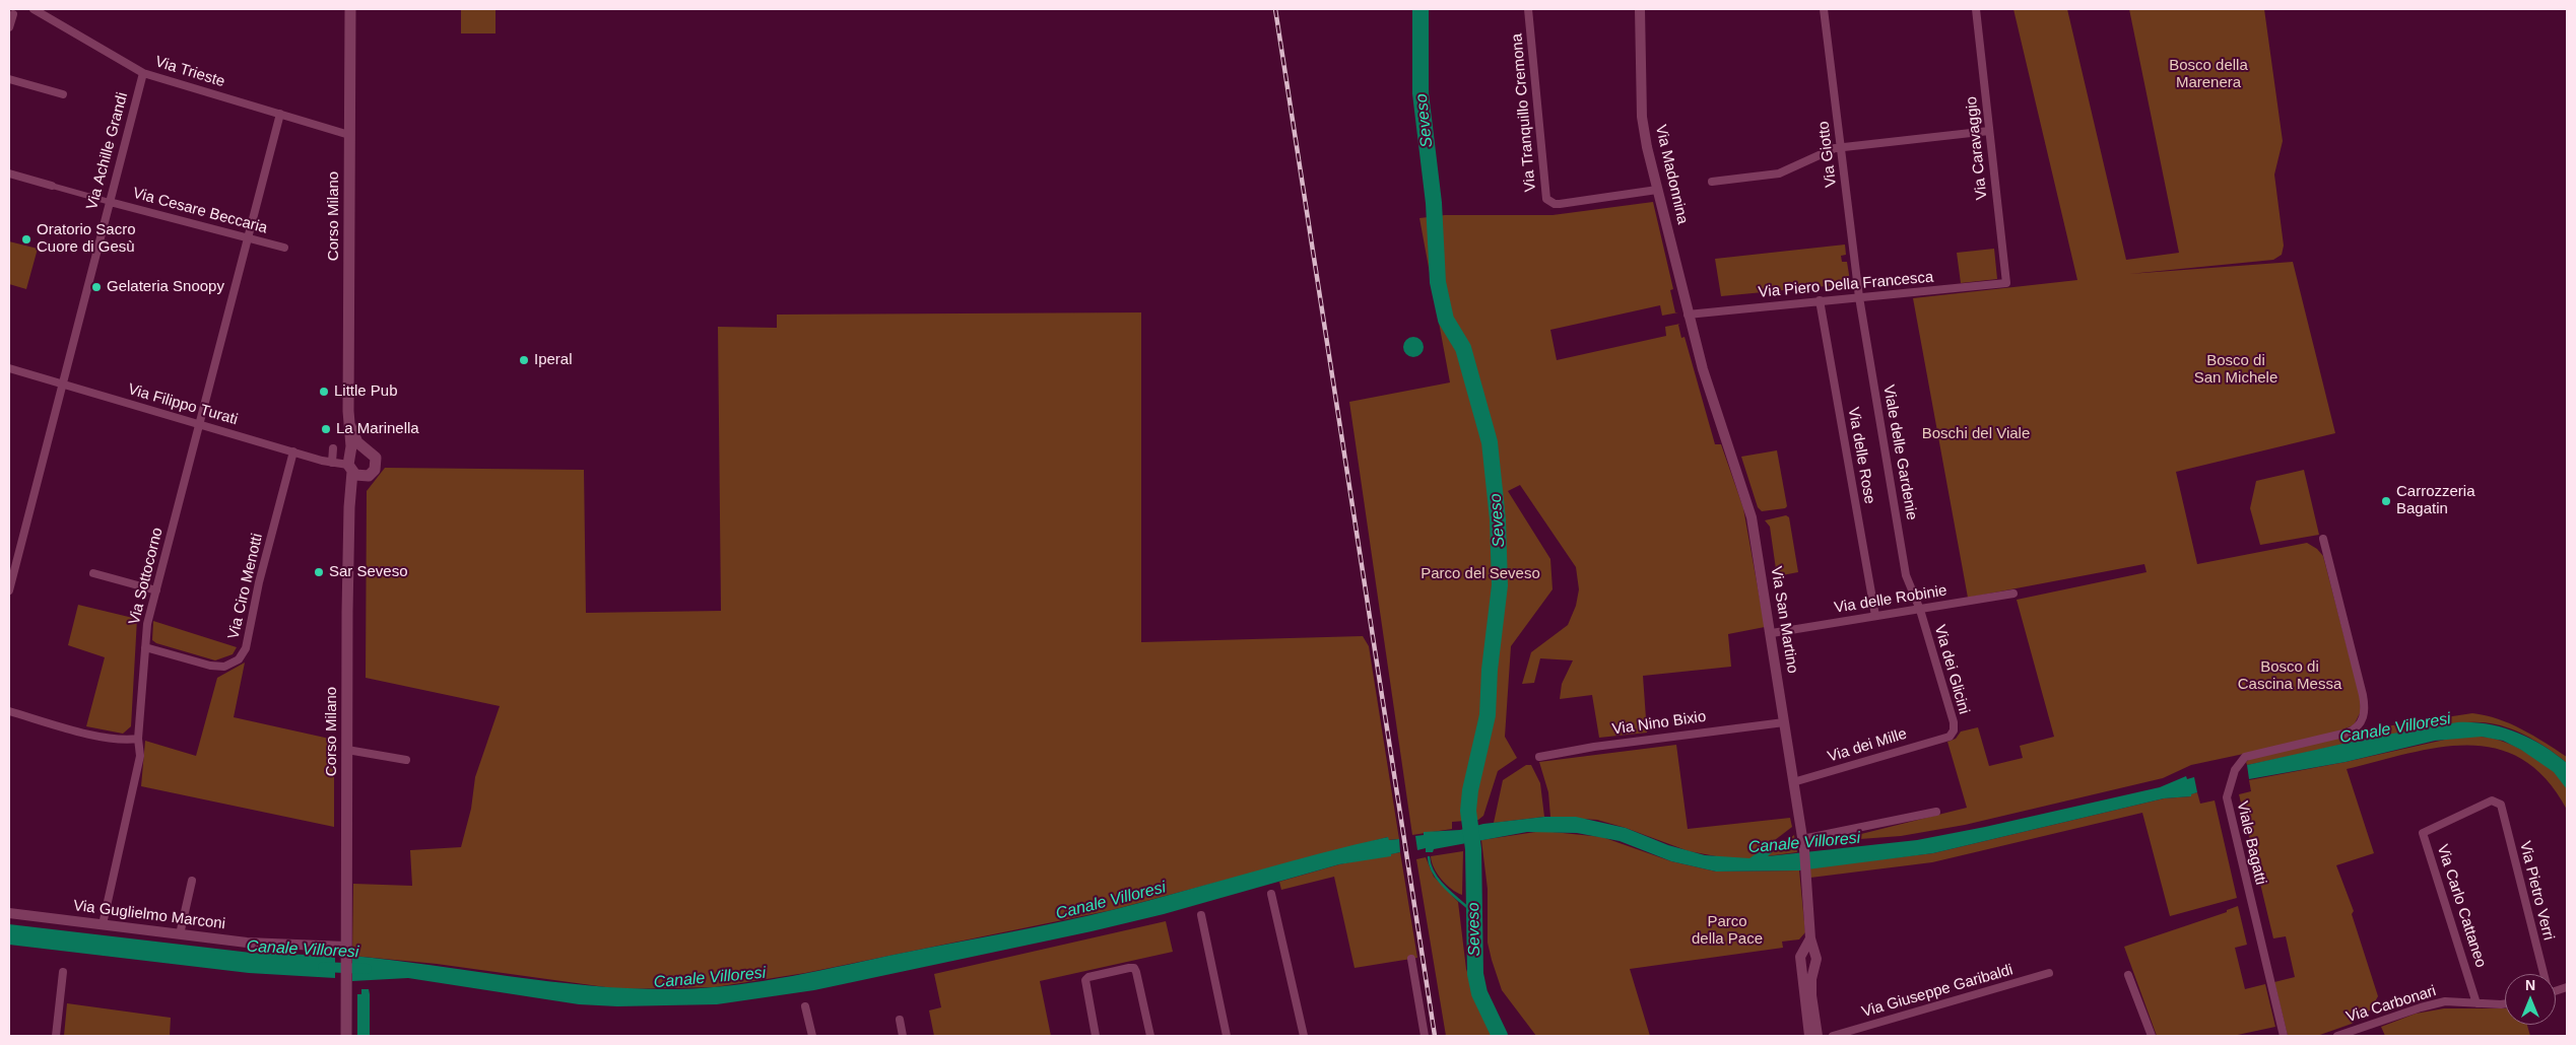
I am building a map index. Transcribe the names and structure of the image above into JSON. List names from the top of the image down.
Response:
{
  "streets": {
    "main road": ["Corso Milano"],
    "street": [
      "Via Trieste",
      "Via Tranquillo Cremona",
      "Via Caravaggio",
      "Via Achille Grandi",
      "Via Giotto",
      "Via Madonnina",
      "Via Cesare Beccaria",
      "Via Piero Della Francesca",
      "Via Filippo Turati",
      "Viale delle Gardenie",
      "Via delle Rose",
      "Via Sottocorno",
      "Via Ciro Menotti",
      "Via delle Robinie",
      "Via San Martino",
      "Via dei Glicini",
      "Via Nino Bixio",
      "Via dei Mille",
      "Viale Bagatti",
      "Via Pietro Verri",
      "Via Carlo Cattaneo",
      "Via Guglielmo Marconi",
      "Via Giuseppe Garibaldi",
      "Via Carbonari"
    ]
  },
  "crossings": [
    ["Via Trieste", "Via Achille Grandi"],
    ["Via Trieste", "Corso Milano"],
    ["Via Trieste", "Via Sottocorno"],
    ["Via Tranquillo Cremona", "Via Madonnina"],
    ["Via Caravaggio", "Via Piero Della Francesca"],
    ["Via Achille Grandi", "Via Cesare Beccaria"],
    ["Via Achille Grandi", "Via Filippo Turati"],
    ["Via Giotto", "Via Piero Della Francesca"],
    ["Via Giotto", "Viale delle Gardenie"],
    ["Via Madonnina", "Via Piero Della Francesca"],
    ["Via Madonnina", "Via San Martino"],
    ["Via Cesare Beccaria", "Via Sottocorno"],
    ["Corso Milano", "Via Filippo Turati"],
    ["Corso Milano", "Via Guglielmo Marconi"],
    ["Via Piero Della Francesca", "Viale delle Gardenie"],
    ["Via Piero Della Francesca", "Via delle Rose"],
    ["Via Piero Della Francesca", "Via San Martino"],
    ["Via Filippo Turati", "Via Sottocorno"],
    ["Via Filippo Turati", "Via Ciro Menotti"],
    ["Viale delle Gardenie", "Via delle Robinie"],
    ["Viale delle Gardenie", "Via dei Glicini"],
    ["Via delle Rose", "Via delle Robinie"],
    ["Via Sottocorno", "Via Ciro Menotti"],
    ["Via Sottocorno", "Via Guglielmo Marconi"],
    ["Via delle Robinie", "Via San Martino"],
    ["Via delle Robinie", "Via dei Glicini"],
    ["Via San Martino", "Via Nino Bixio"],
    ["Via San Martino", "Via dei Mille"],
    ["Via dei Glicini", "Via dei Mille"],
    ["Via Pietro Verri", "Via Carlo Cattaneo"],
    ["Via Carlo Cattaneo", "Via Carbonari"]
  ],
  "water": ["Seveso", "Canale Villoresi"],
  "parks": [
    "Bosco della Marenera",
    "Bosco di San Michele",
    "Boschi del Viale",
    "Parco del Seveso",
    "Bosco di Cascina Messa",
    "Parco della Pace"
  ],
  "places": [
    "Oratorio Sacro Cuore di Gesù",
    "Gelateria Snoopy",
    "Iperal",
    "Little Pub",
    "La Marinella",
    "Carrozzeria Bagatin",
    "Sar Seveso"
  ],
  "north": "top"
}
